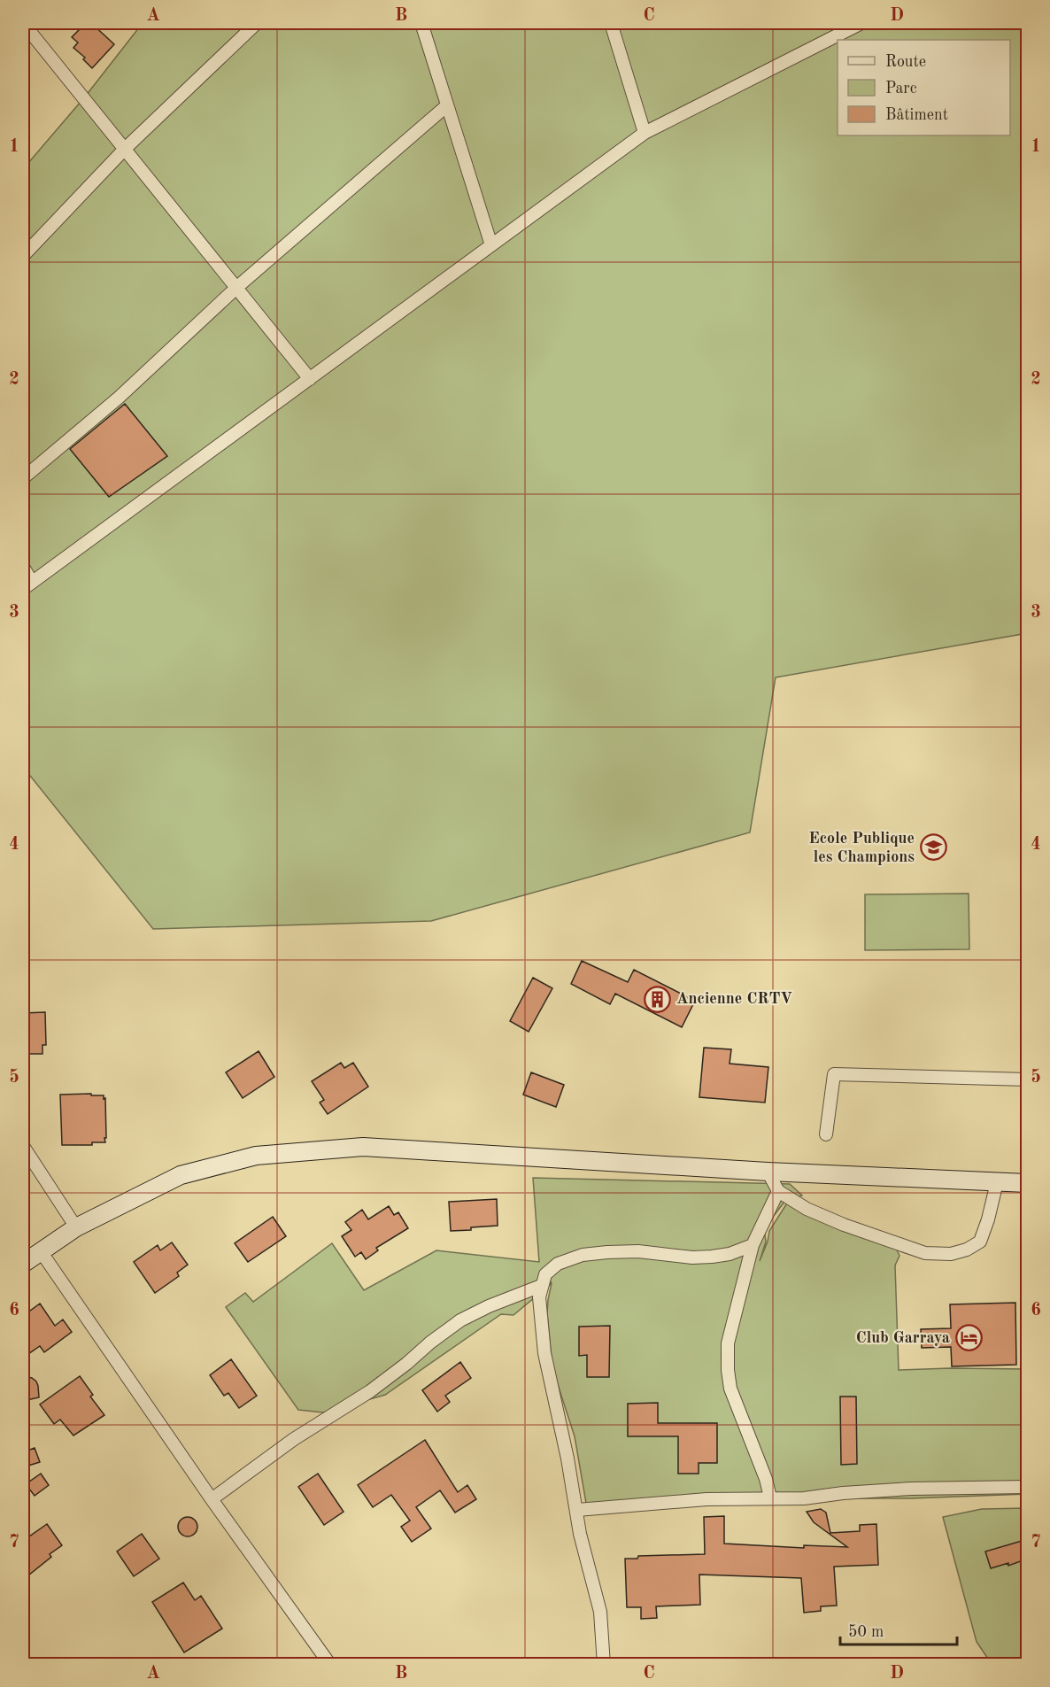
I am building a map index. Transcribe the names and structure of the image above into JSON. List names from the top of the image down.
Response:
{
  "places": {
    "school or university": ["Ecole Publique les Champions"],
    "building": ["Ancienne CRTV"],
    "hotel": ["Club Garraya"]
  },
  "legend": ["Route", "Parc", "Bâtiment"],
  "scale_bar": "50 m",
  "grid": {
    "columns": [
      "A",
      "B",
      "C",
      "D"
    ],
    "rows": [
      "1",
      "2",
      "3",
      "4",
      "5",
      "6",
      "7"
    ]
  }
}
